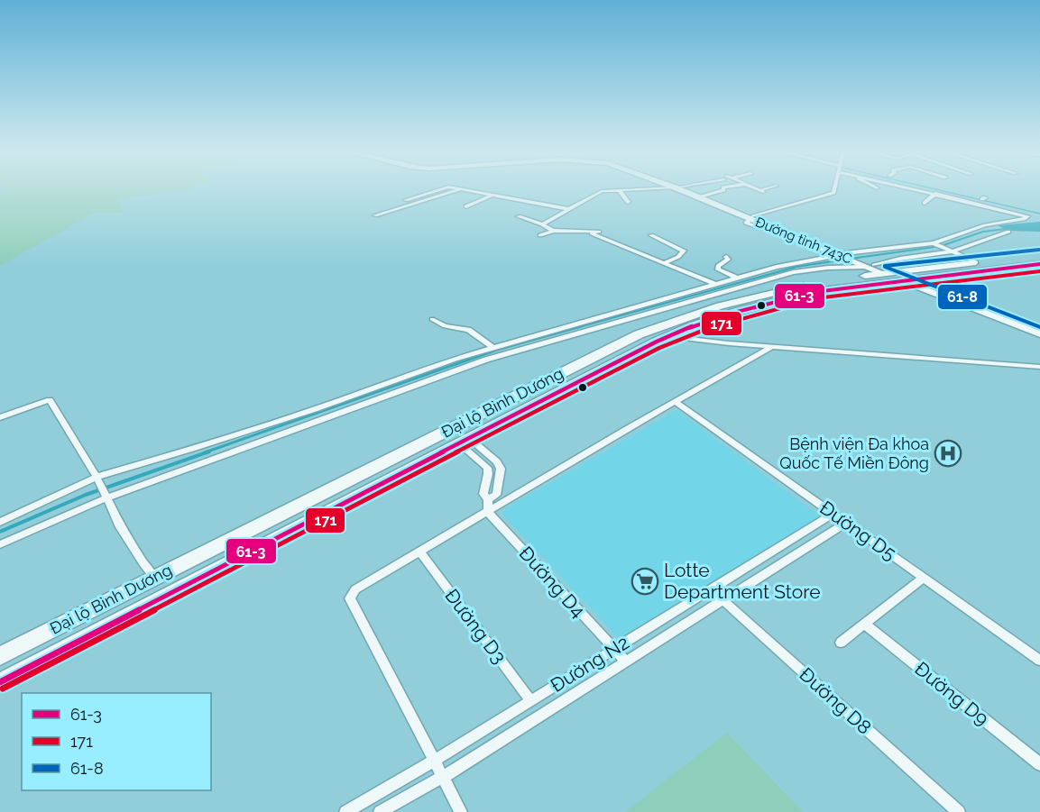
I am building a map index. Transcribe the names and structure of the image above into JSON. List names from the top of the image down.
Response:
{
  "streets": {
    "highway": ["Đại lộ Bình Dương"],
    "main road": ["Đường tỉnh 743C"],
    "street": [
      "Đường D5",
      "Đường D4",
      "Đường D3",
      "Đường N2",
      "Đường D9",
      "Đường D8"
    ]
  },
  "crossings": [
    ["Đường tỉnh 743C", "Đại lộ Bình Dương"],
    ["Đường D5", "Đường N2"],
    ["Đường D4", "Đường N2"],
    ["Đường D3", "Đường N2"],
    ["Đường N2", "Đường D8"]
  ],
  "places": {
    "hospital": ["Bệnh viện Đa khoa Quốc Tế Miền Đông"],
    "supermarket": ["Lotte Department Store"]
  },
  "lines": ["transit line 61-8", "transit line 61-3", "transit line 171"],
  "legend": ["61-3", "171", "61-8"]
}
